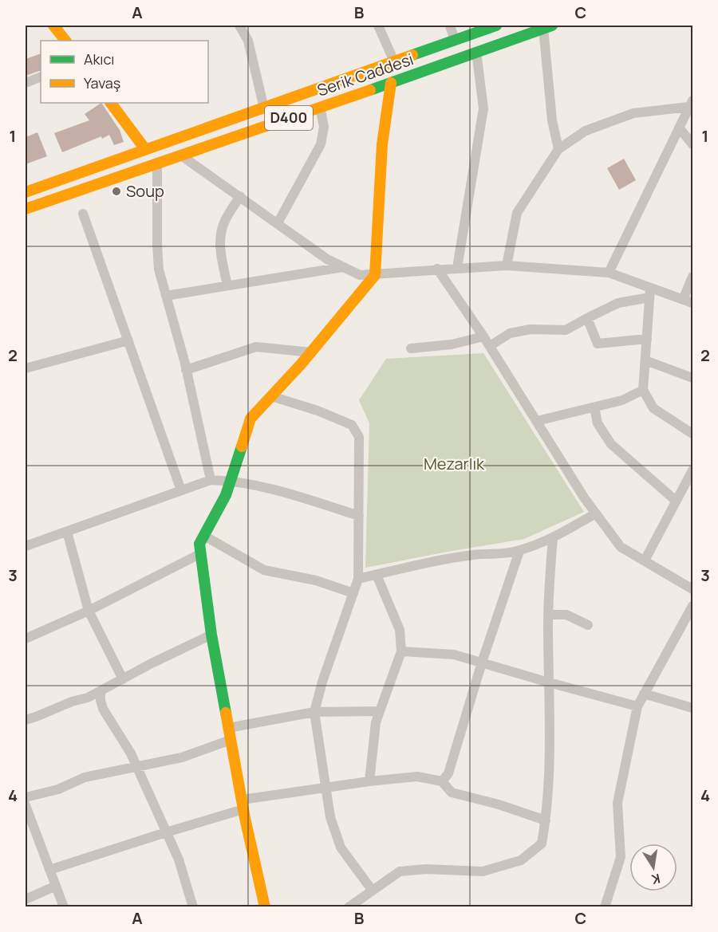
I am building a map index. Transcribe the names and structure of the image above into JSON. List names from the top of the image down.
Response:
{
  "streets": {
    "main road": ["Serik Caddesi", "D400"]
  },
  "parks": ["Mezarlık"],
  "places": ["Soup"],
  "legend": ["Akıcı", "Yavaş"],
  "north": "bottom",
  "grid": {
    "columns": ["A", "B", "C"],
    "rows": [
      "1",
      "2",
      "3",
      "4"
    ]
  }
}
